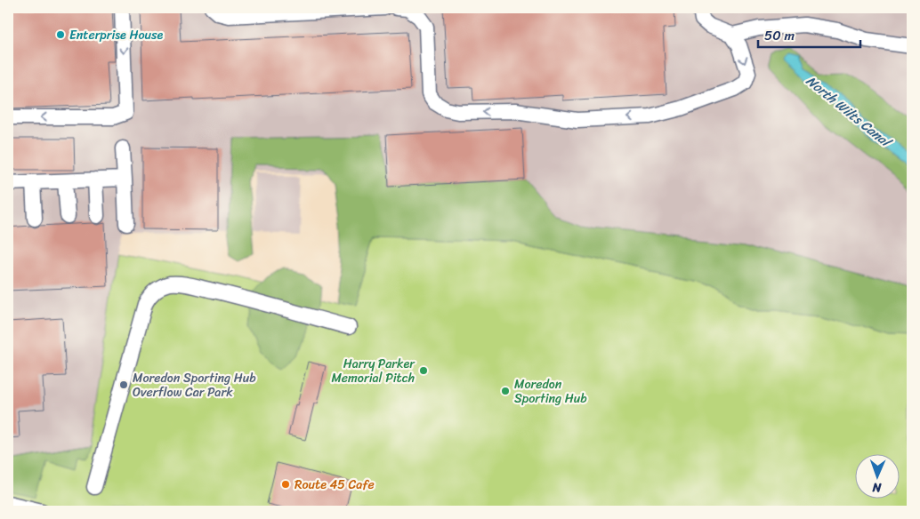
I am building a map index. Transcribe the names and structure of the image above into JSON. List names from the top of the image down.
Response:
{
  "water": ["North Wilts Canal"],
  "places": [
    "Enterprise House",
    "Harry Parker Memorial Pitch",
    "Moredon Sporting Hub Overflow Car Park",
    "Moredon Sporting Hub",
    "Route 45 Cafe"
  ],
  "scale_bar": "50 m",
  "north": "bottom"
}
